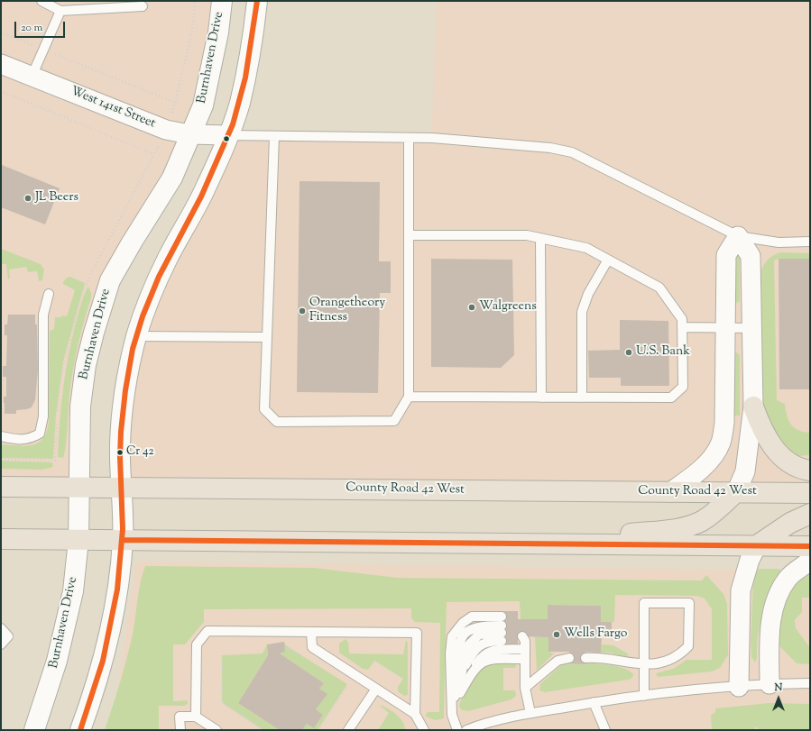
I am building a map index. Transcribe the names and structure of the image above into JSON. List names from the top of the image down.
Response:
{
  "streets": {
    "highway": ["County Road 42 West"],
    "street": ["Burnhaven Drive", "West 141st Street"]
  },
  "crossings": [
    ["Burnhaven Drive", "West 141st Street"],
    ["Burnhaven Drive", "County Road 42 West"]
  ],
  "places": [
    "JL Beers",
    "Walgreens",
    "Orangetheory Fitness",
    "U.S. Bank",
    "Cr 42",
    "Wells Fargo"
  ],
  "scale_bar": "20 m",
  "north": "top"
}
